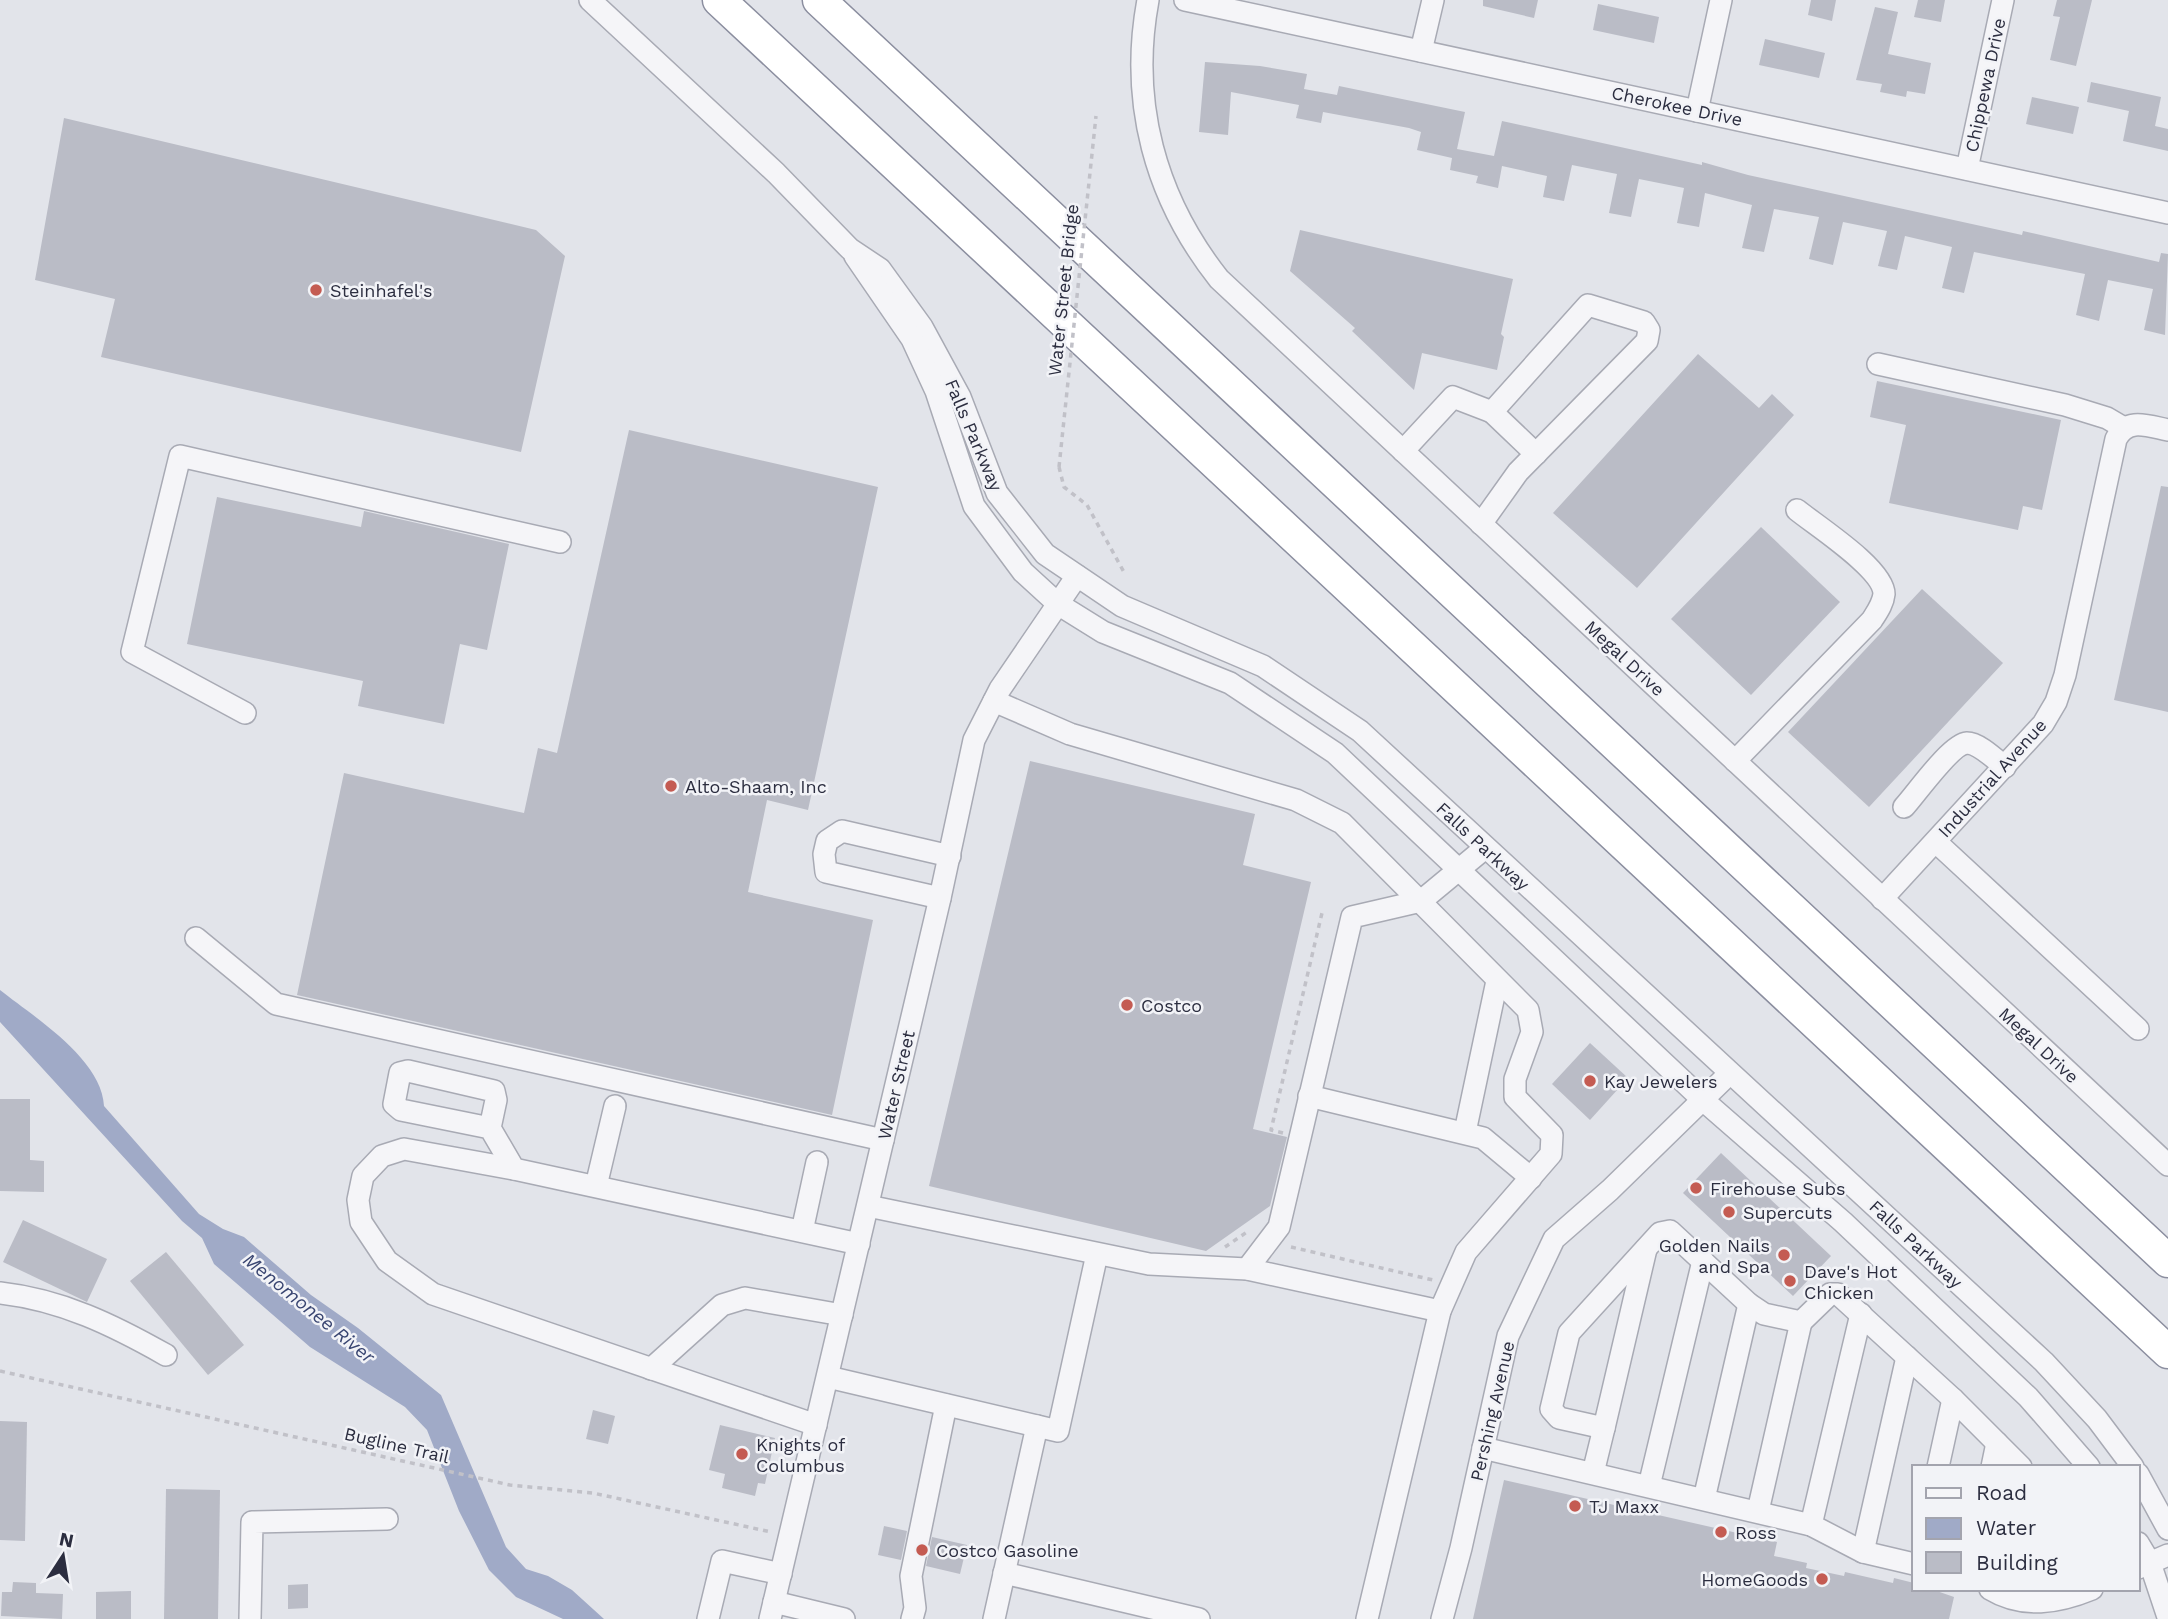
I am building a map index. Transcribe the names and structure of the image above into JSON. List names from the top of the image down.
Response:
{
  "streets": {
    "street": [
      "Chippewa Drive",
      "Cherokee Drive",
      "Falls Parkway",
      "Megal Drive",
      "Industrial Avenue",
      "Water Street",
      "Pershing Avenue"
    ],
    "path": ["Water Street Bridge", "Bugline Trail"]
  },
  "crossings": [
    ["Chippewa Drive", "Cherokee Drive"],
    ["Falls Parkway", "Water Street"],
    ["Falls Parkway", "Pershing Avenue"],
    ["Megal Drive", "Industrial Avenue"],
    ["Water Street", "Bugline Trail"]
  ],
  "water": ["Menomonee River"],
  "places": [
    "Steinhafel's",
    "Alto-Shaam, Inc",
    "Costco",
    "Kay Jewelers",
    "Firehouse Subs",
    "Supercuts",
    "Golden Nails and Spa",
    "Dave's Hot Chicken",
    "Knights of Columbus",
    "TJ Maxx",
    "Ross",
    "Costco Gasoline",
    "HomeGoods"
  ],
  "legend": ["Road", "Water", "Building"],
  "north": "top"
}
